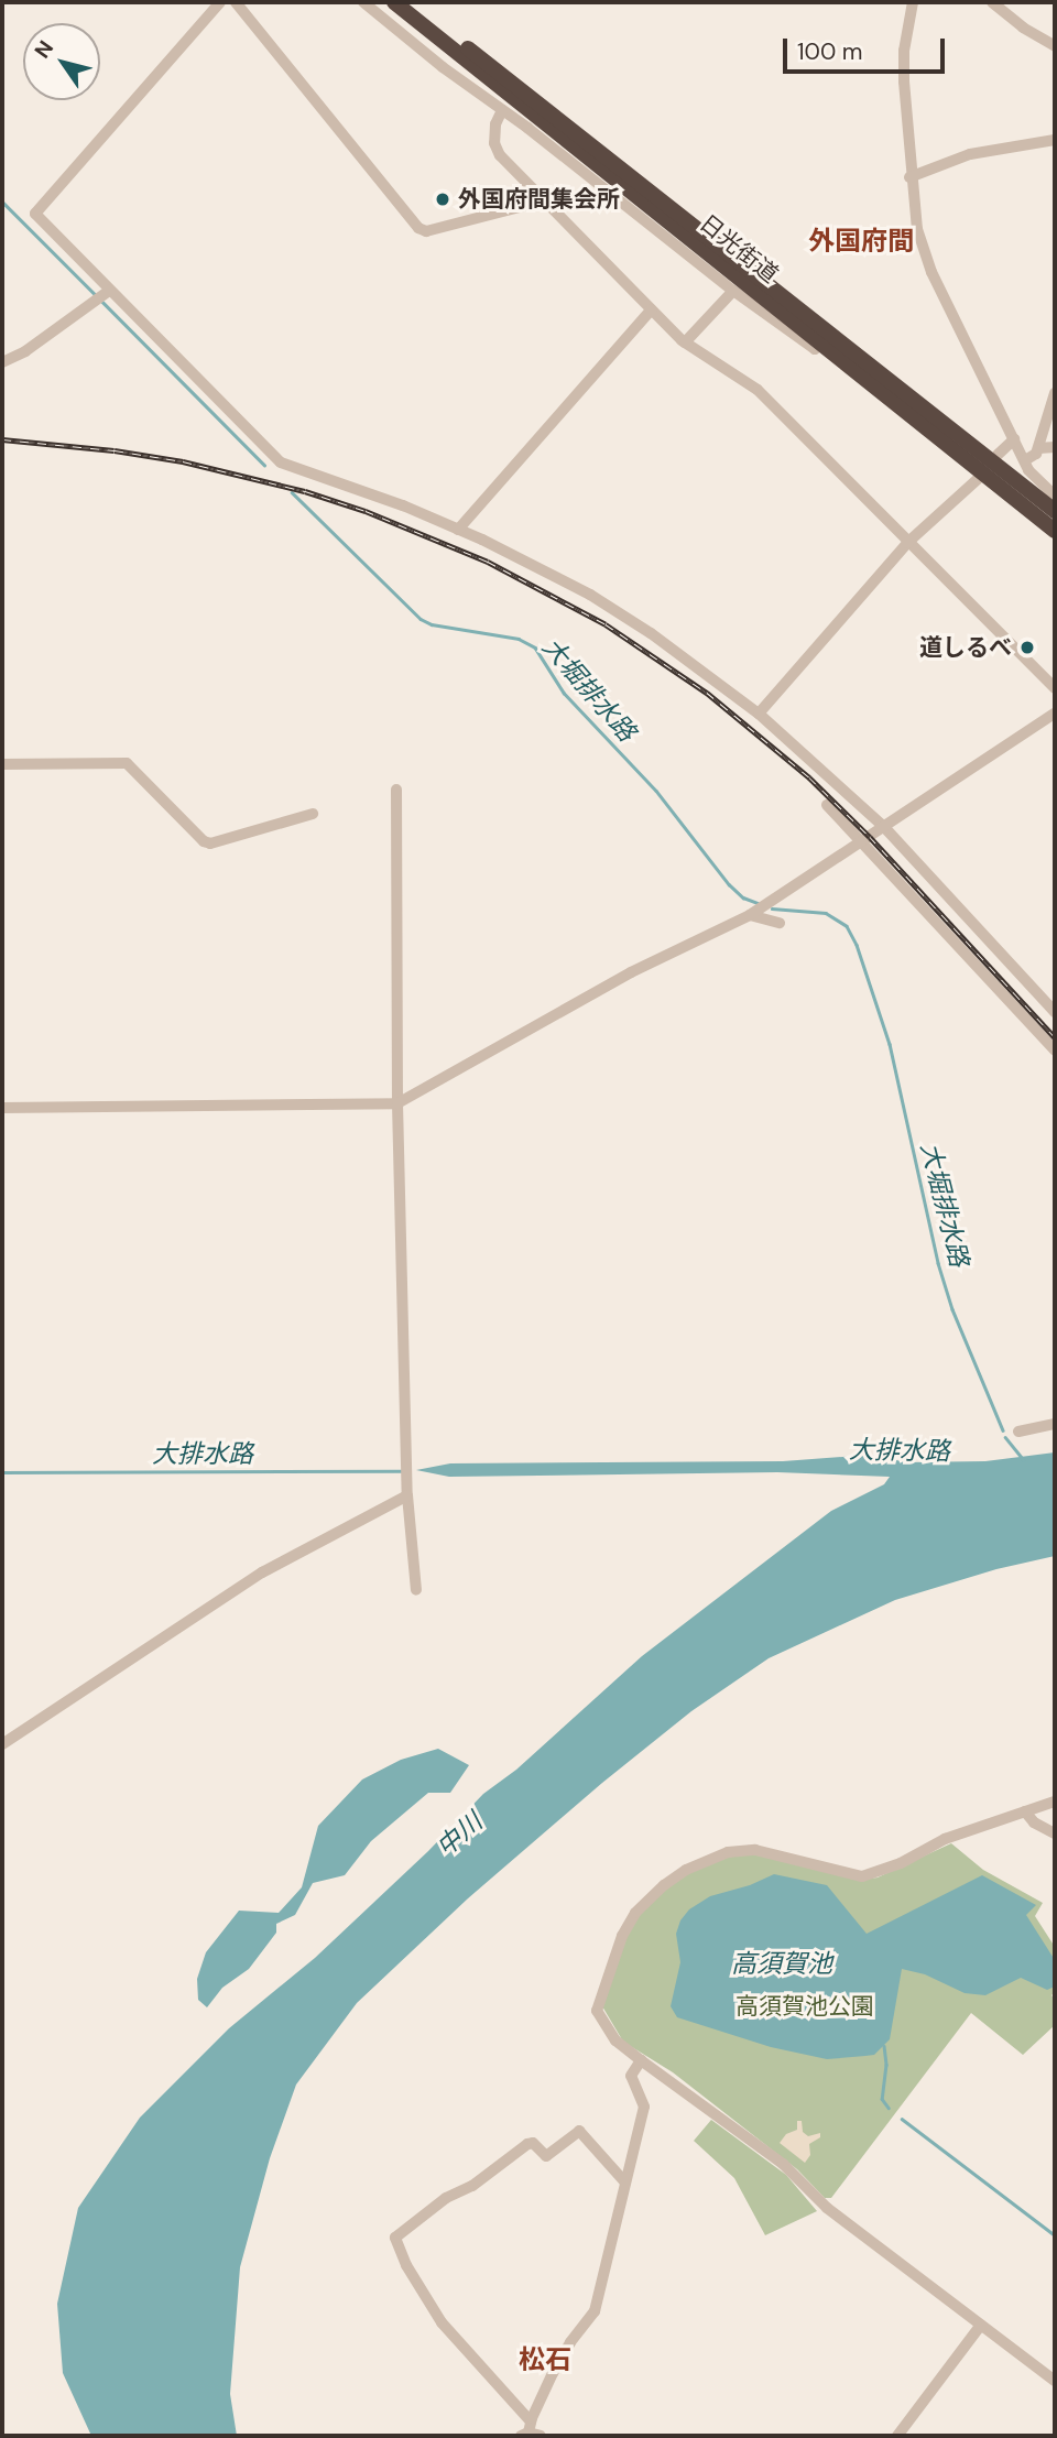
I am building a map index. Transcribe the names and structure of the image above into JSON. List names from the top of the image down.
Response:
{
  "streets": {
    "highway": ["日光街道"]
  },
  "districts": ["外国府間", "松石"],
  "water": [
    "大堀排水路",
    "大排水路",
    "中川",
    "高須賀池"
  ],
  "parks": ["高須賀池公園"],
  "places": ["外国府間集会所", "道しるべ"],
  "scale_bar": "100 m",
  "north": "top left"
}
